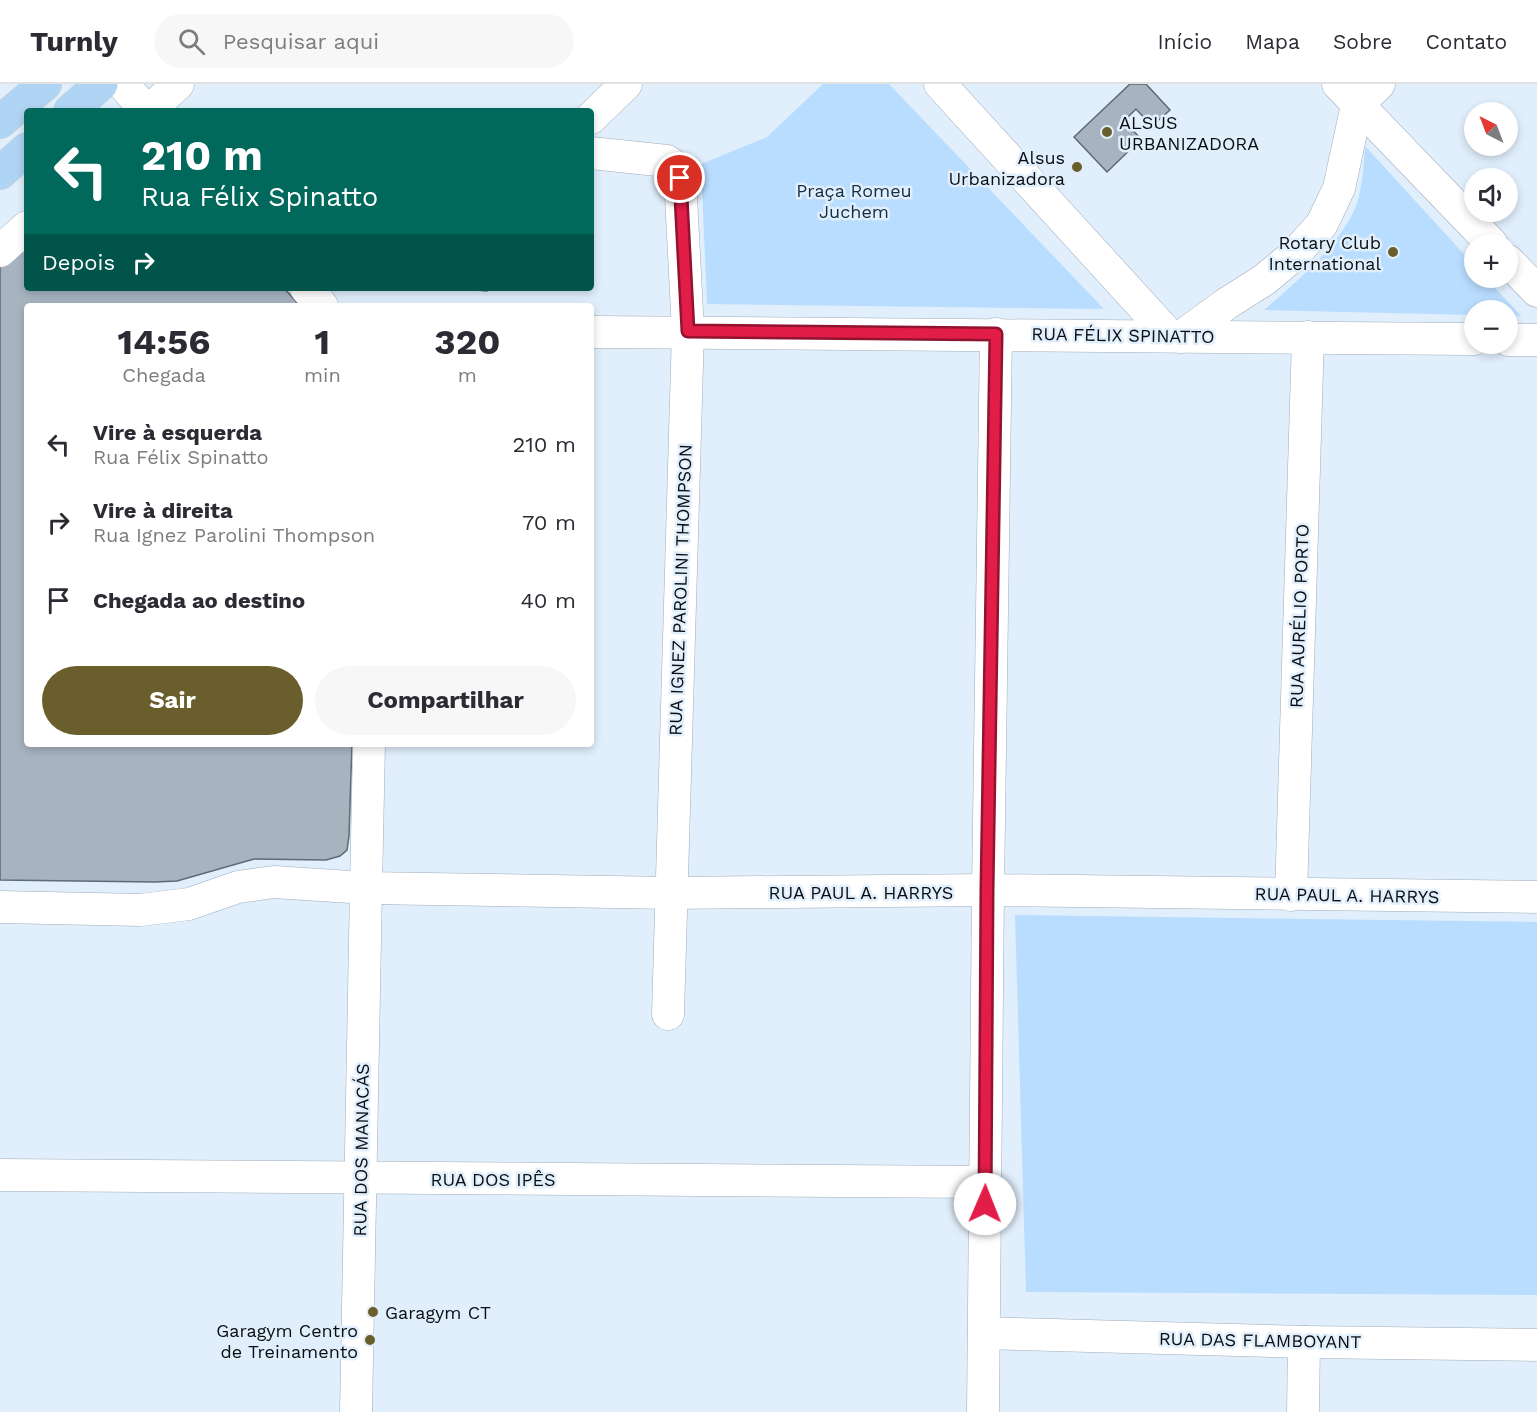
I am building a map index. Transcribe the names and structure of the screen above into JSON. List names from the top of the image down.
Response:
{
  "streets": {
    "street": [
      "RUA FÉLIX SPINATTO",
      "RUA IGNEZ PAROLINI THOMPSON",
      "RUA AURÉLIO PORTO",
      "RUA PAUL A. HARRYS",
      "RUA DOS MANACÁS",
      "RUA DOS IPÊS",
      "RUA DAS FLAMBOYANT"
    ]
  },
  "crossings": [
    ["RUA FÉLIX SPINATTO", "RUA IGNEZ PAROLINI THOMPSON"],
    ["RUA FÉLIX SPINATTO", "RUA AURÉLIO PORTO"],
    ["RUA IGNEZ PAROLINI THOMPSON", "RUA PAUL A. HARRYS"],
    ["RUA AURÉLIO PORTO", "RUA PAUL A. HARRYS"],
    ["RUA PAUL A. HARRYS", "RUA DOS MANACÁS"],
    ["RUA DOS MANACÁS", "RUA DOS IPÊS"]
  ],
  "parks": ["Praça Romeu Juchem"],
  "places": [
    "ALSUS URBANIZADORA",
    "Alsus Urbanizadora",
    "Rotary Club International",
    "Garagym CT",
    "Garagym Centro de Treinamento"
  ],
  "north": "top left",
  "page": {
    "header": "Turnly",
    "search": "Pesquisar aqui",
    "nav": [
      "Início",
      "Mapa",
      "Sobre",
      "Contato"
    ],
    "map_buttons": ["+", "−"],
    "turn": ["210 m", "Rua Félix Spinatto"],
    "then": "Depois",
    "eta": [
      "14:56",
      "Chegada",
      "1",
      "min",
      "320",
      "m"
    ],
    "list": [
      {
        "name": "Vire à esquerda",
        "note": "Rua Félix Spinatto",
        "value": "210 m"
      },
      {
        "name": "Vire à direita",
        "note": "Rua Ignez Parolini Thompson",
        "value": "70 m"
      },
      {
        "name": "Chegada ao destino",
        "value": "40 m"
      }
    ],
    "buttons": ["Sair", "Compartilhar"]
  }
}
